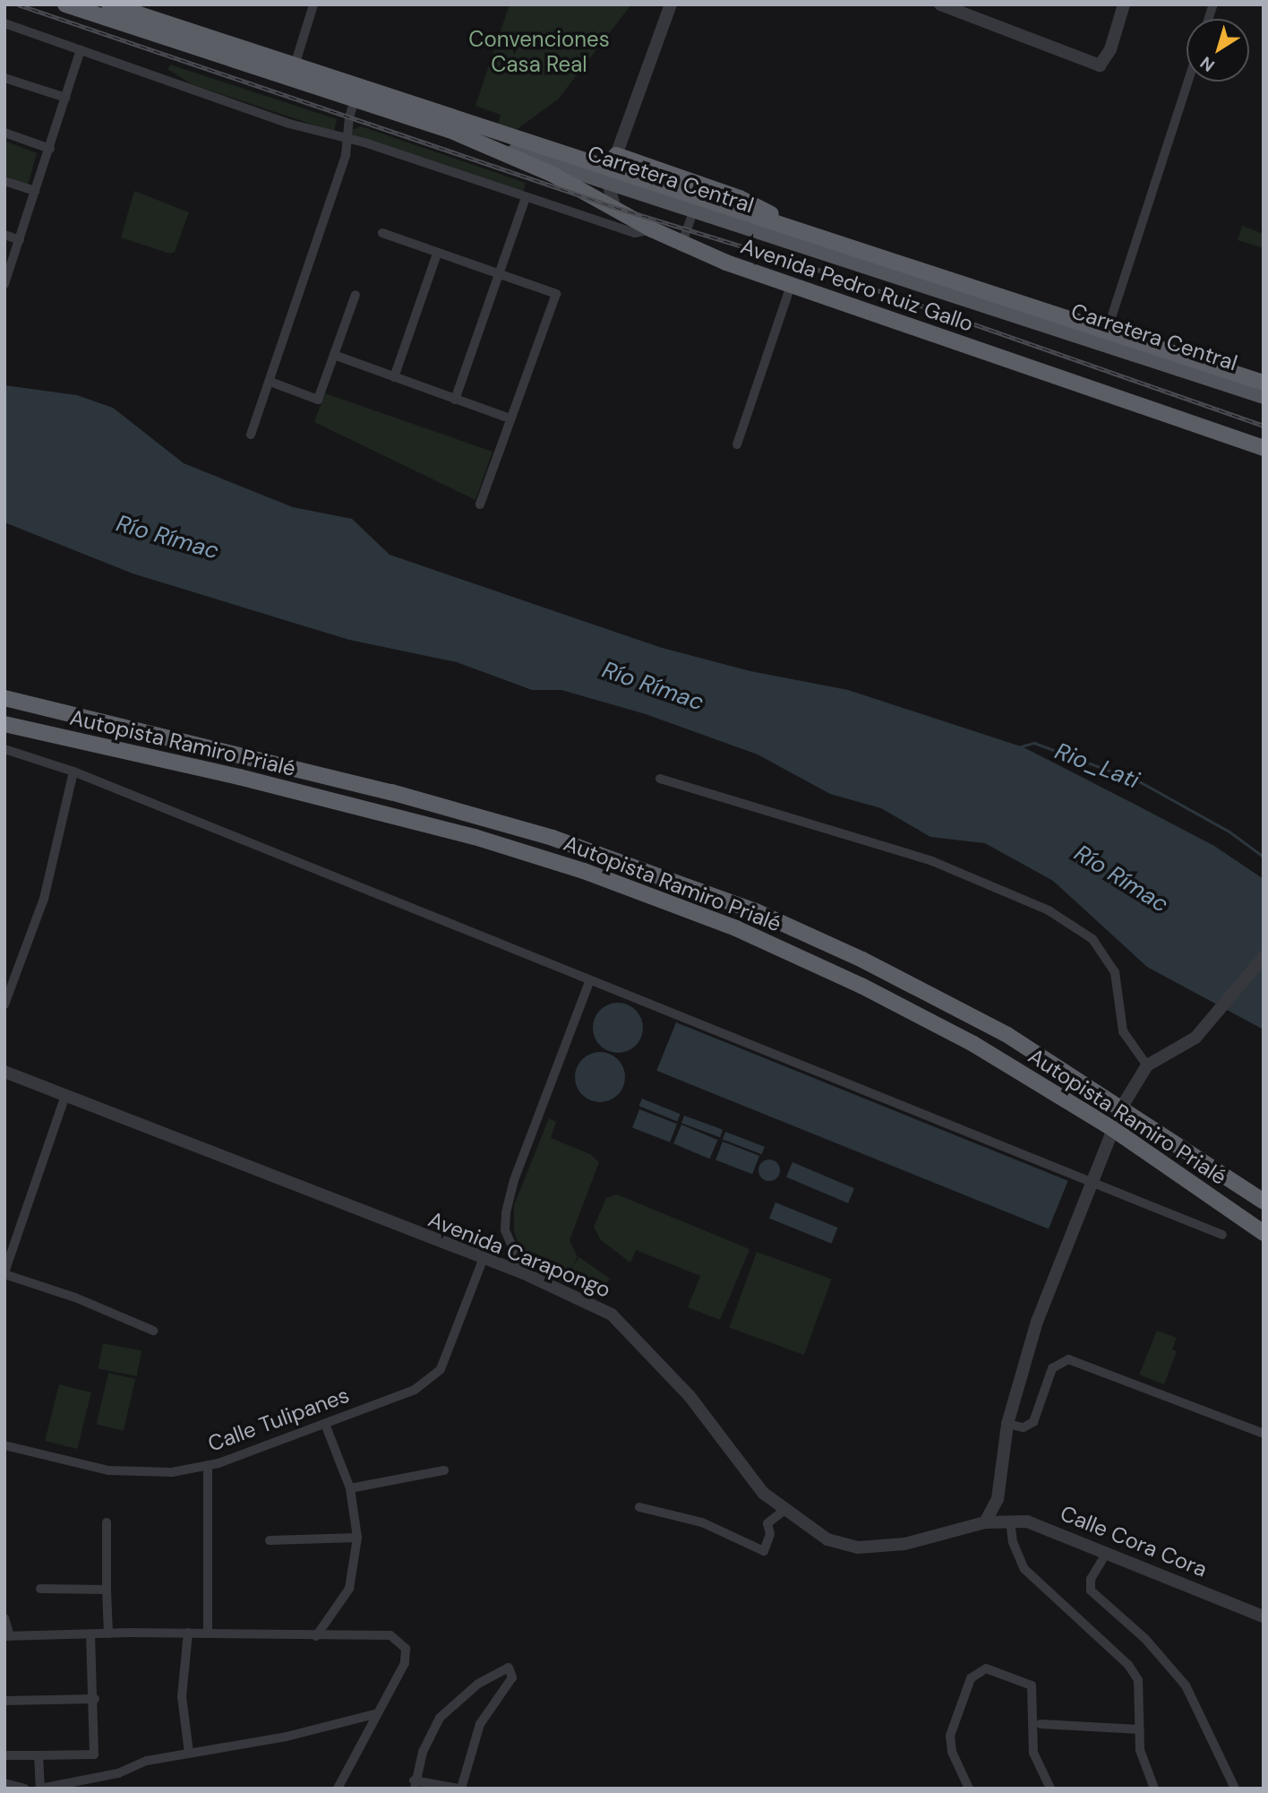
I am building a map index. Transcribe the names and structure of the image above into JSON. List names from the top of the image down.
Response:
{
  "streets": {
    "highway": ["Carretera Central", "Avenida Pedro Ruiz Gallo", "Autopista Ramiro Prialé"],
    "street": ["Avenida Carapongo", "Calle Tulipanes", "Calle Cora Cora"]
  },
  "crossings": [
    ["Carretera Central", "Avenida Pedro Ruiz Gallo"],
    ["Avenida Carapongo", "Calle Tulipanes"],
    ["Avenida Carapongo", "Calle Cora Cora"]
  ],
  "water": ["Río Rímac", "Rio_Lati"],
  "parks": ["Convenciones Casa Real"],
  "north": "bottom left"
}
